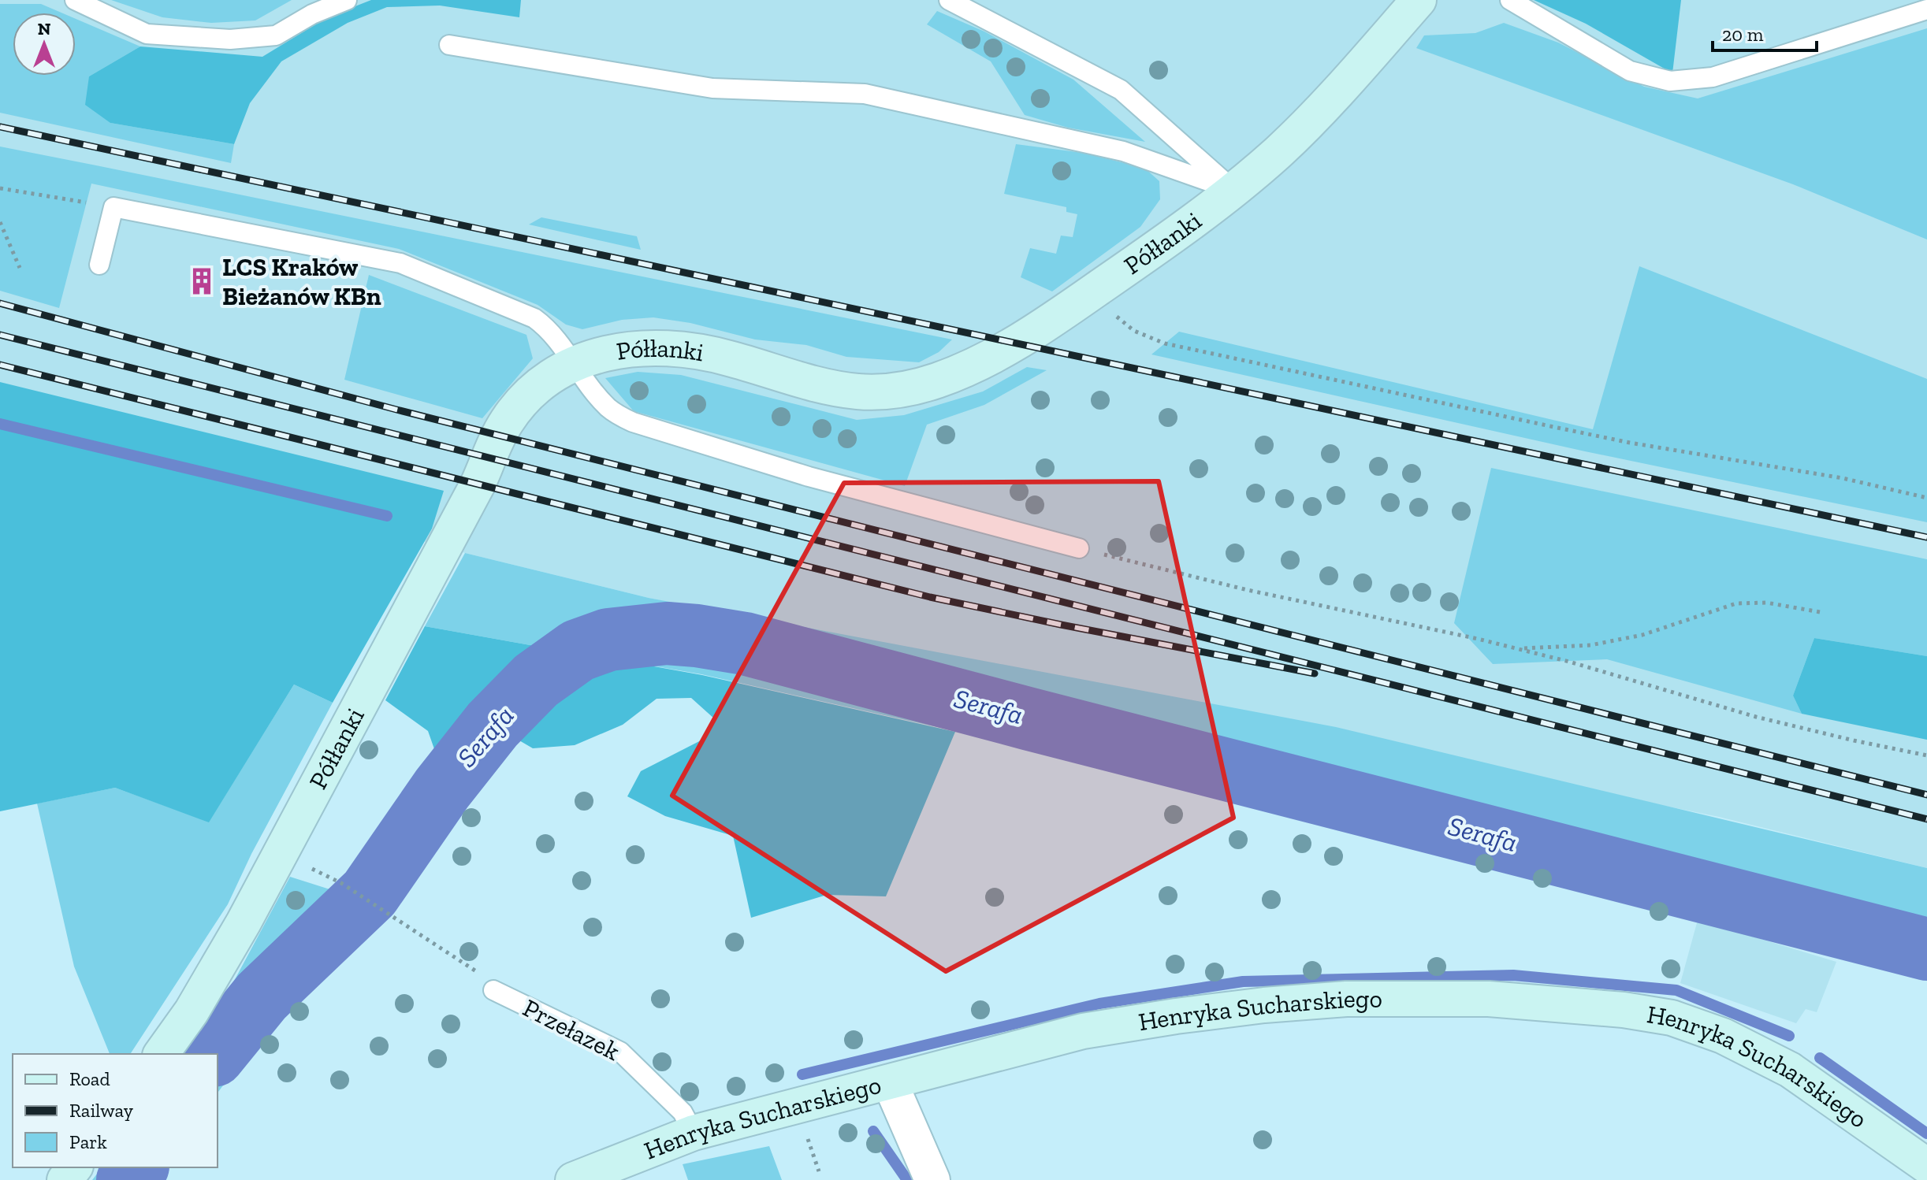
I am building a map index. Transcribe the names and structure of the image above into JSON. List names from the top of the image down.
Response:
{
  "streets": {
    "street": ["Półłanki", "Henryka Sucharskiego"],
    "lane": ["Przełazek"]
  },
  "crossings": [
    ["Henryka Sucharskiego", "Przełazek"]
  ],
  "water": ["Serafa"],
  "places": {
    "building": ["LCS Kraków Bieżanów KBn"]
  },
  "legend": ["Road", "Railway", "Park"],
  "scale_bar": "20 m",
  "north": "top"
}
